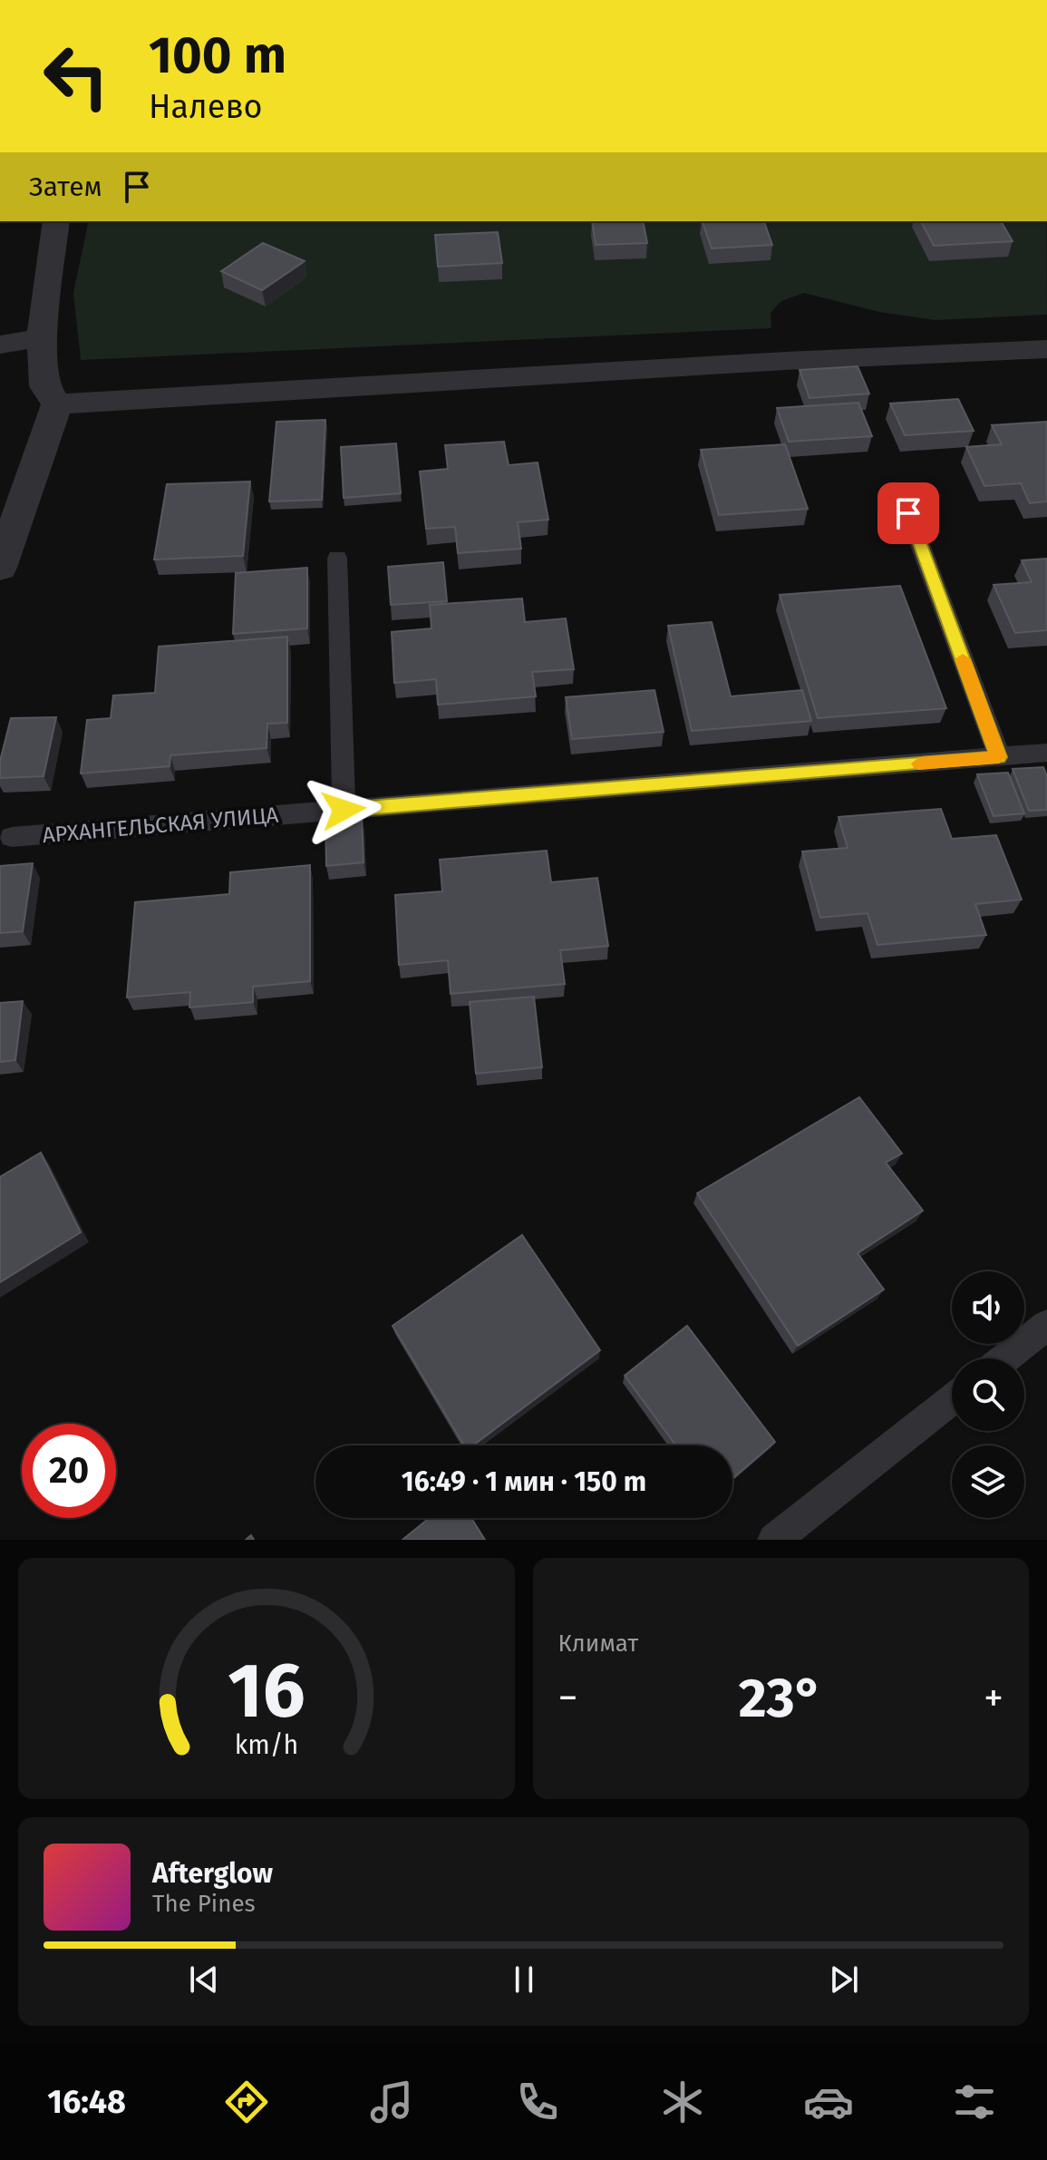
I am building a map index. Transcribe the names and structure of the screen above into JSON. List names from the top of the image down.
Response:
{
  "streets": {
    "lane": ["АРХАНГЕЛЬСКАЯ УЛИЦА"]
  },
  "page": {
    "turn": ["100 m", "Налево"],
    "then": "Затем",
    "limit": "20",
    "trip": "16:49 · 1 мин · 150 m",
    "tile": "Климат",
    "heat": ["−", "23°", "+"],
    "song": ["Afterglow", "The Pines"],
    "tabs": "16:48",
    "gauge": ["16", "km/h"]
  }
}
